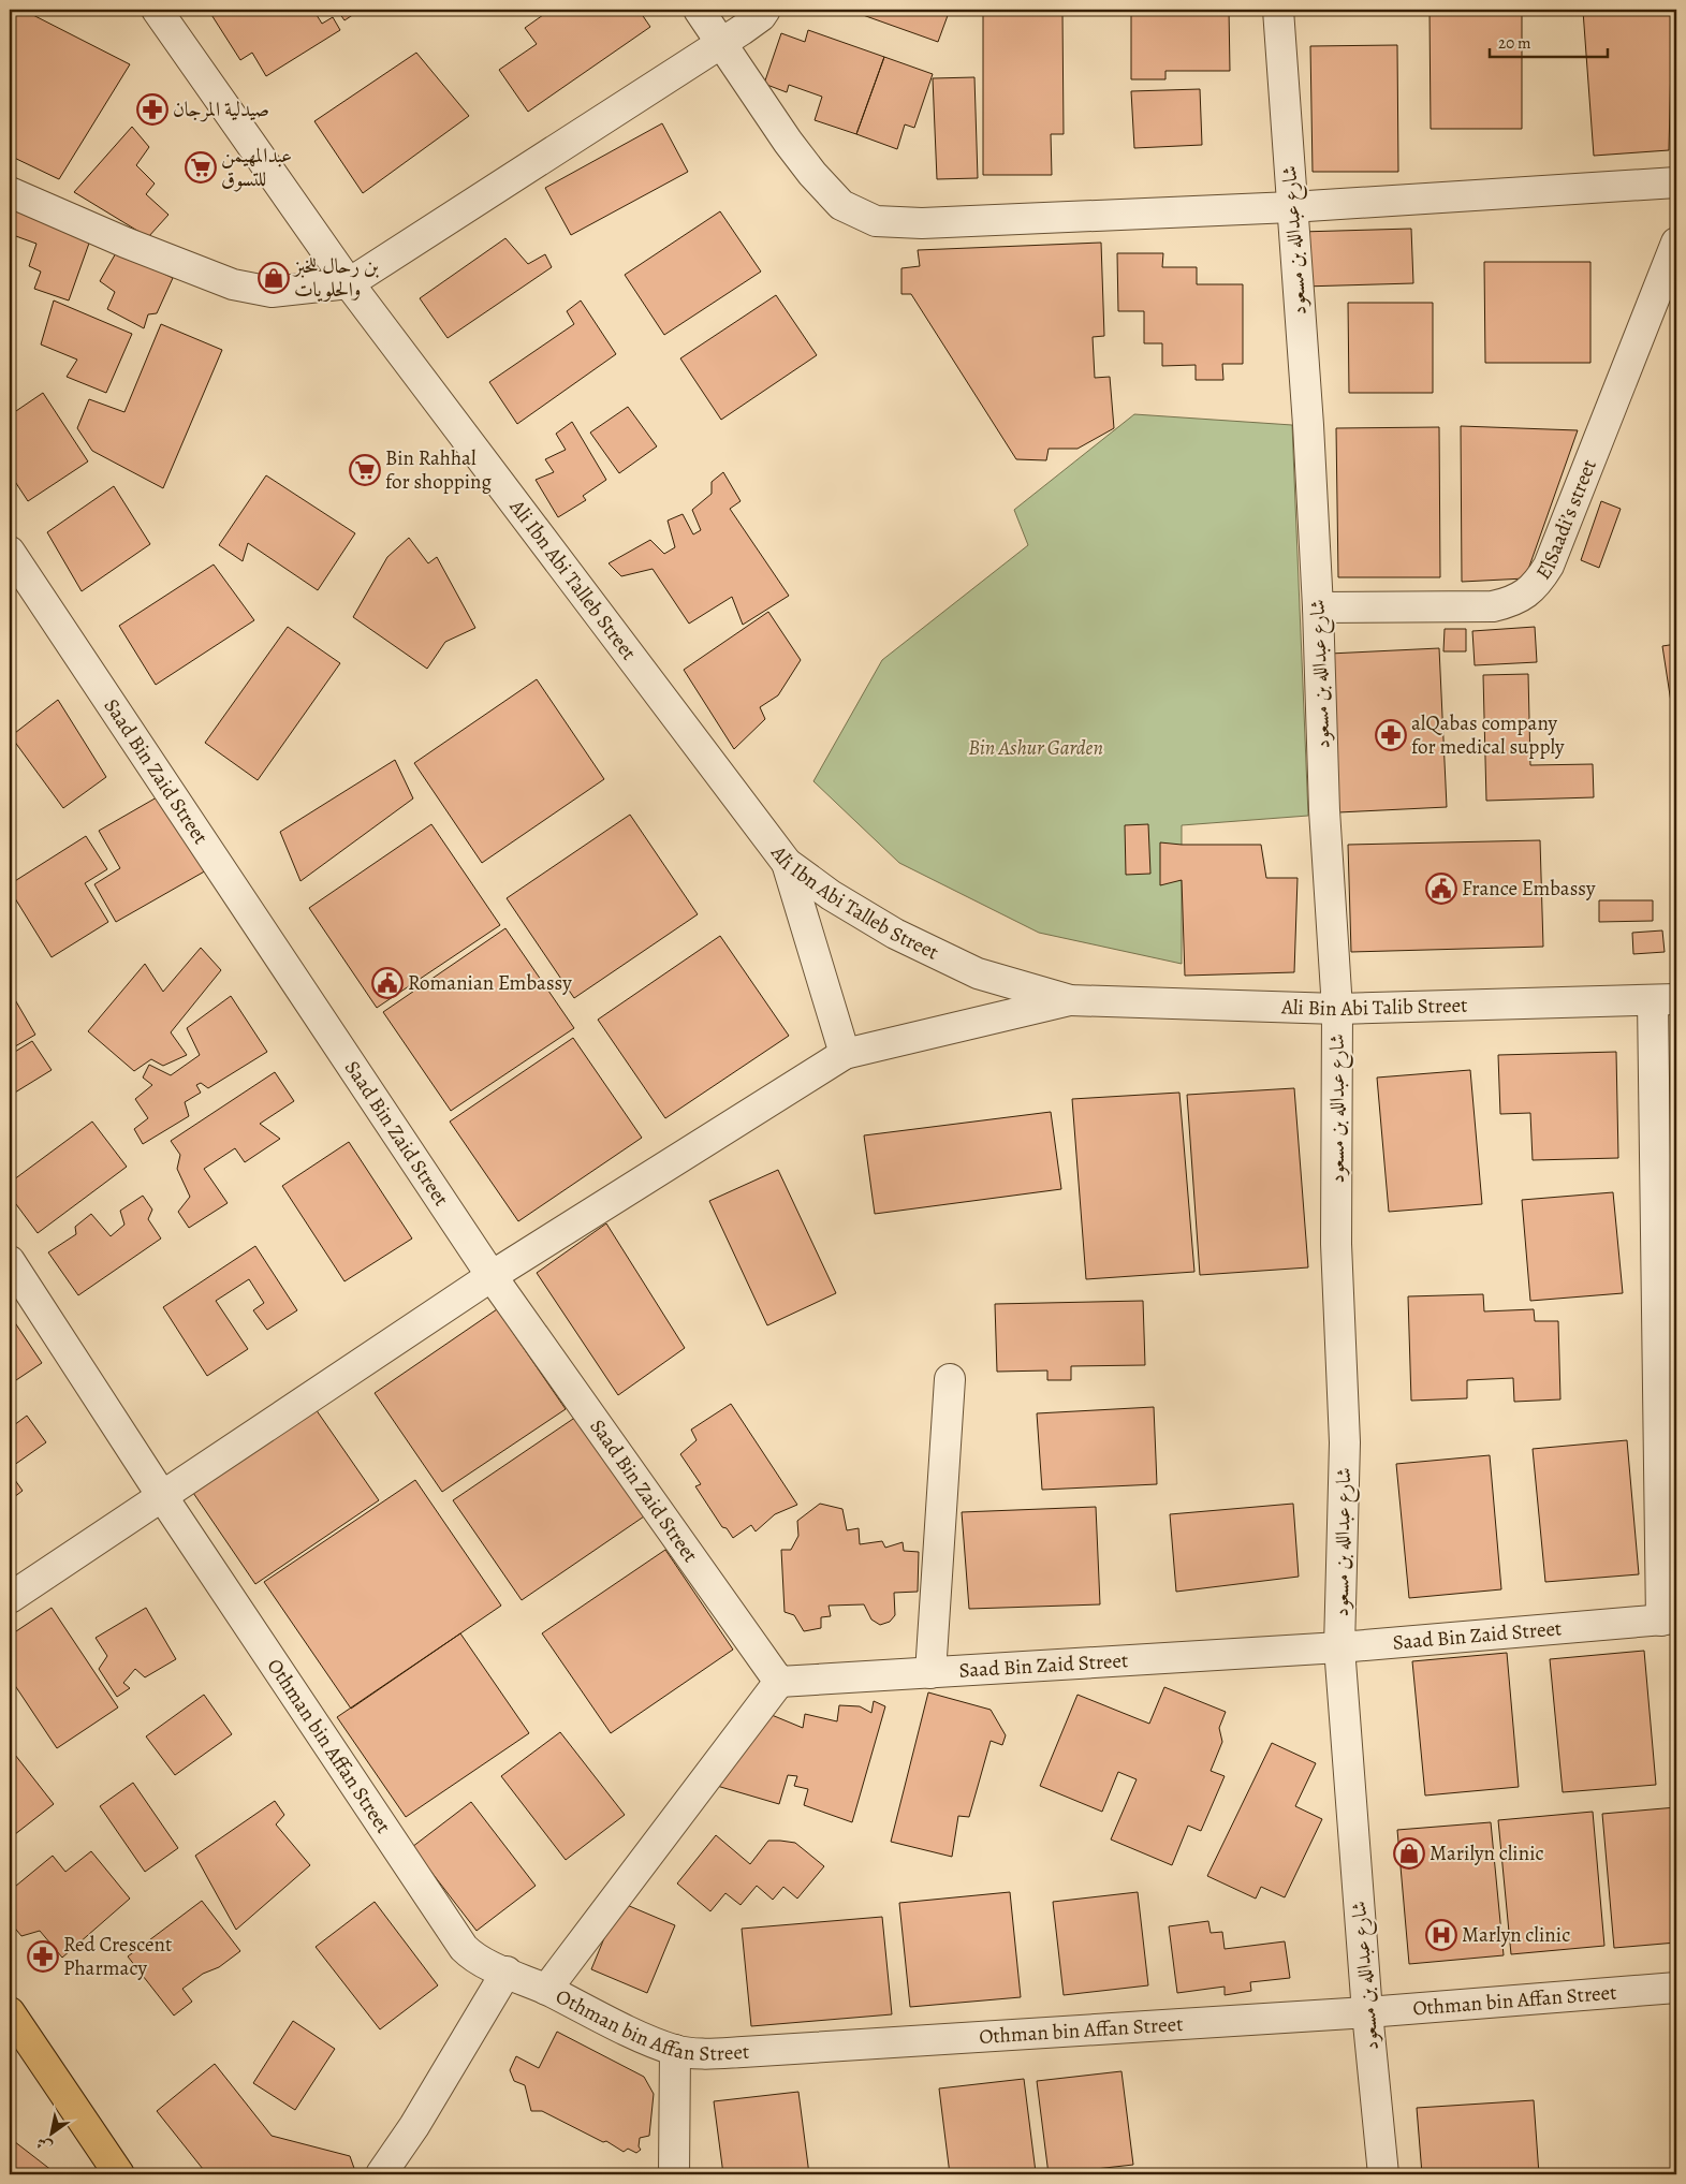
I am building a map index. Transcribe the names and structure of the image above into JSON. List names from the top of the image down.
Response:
{
  "streets": {
    "street": [
      "شارع عبدالله بن مسعود",
      "ElSaadi’s street",
      "Ali Ibn Abi Talleb Street",
      "Saad Bin Zaid Street",
      "Ali Bin Abi Talib Street",
      "Othman bin Affan Street"
    ]
  },
  "crossings": [
    ["شارع عبدالله بن مسعود", "ElSaadi’s street"],
    ["شارع عبدالله بن مسعود", "Saad Bin Zaid Street"],
    ["شارع عبدالله بن مسعود", "Ali Bin Abi Talib Street"],
    ["شارع عبدالله بن مسعود", "Othman bin Affan Street"],
    ["Ali Ibn Abi Talleb Street", "Ali Bin Abi Talib Street"]
  ],
  "parks": ["Bin Ashur Garden"],
  "places": {
    "pharmacy": ["صيدلية المرجان", "alQabas company for medical supply", "Red Crescent Pharmacy"],
    "supermarket": ["عبدالمهيمن للتسوق", "Bin Rahhal for shopping"],
    "shop": ["بن رحال للخبز والحلويات", "Marilyn clinic"],
    "public building": ["France Embassy", "Romanian Embassy"],
    "hospital": ["Marlyn clinic"]
  },
  "scale_bar": "20 m",
  "north": "bottom left"
}
